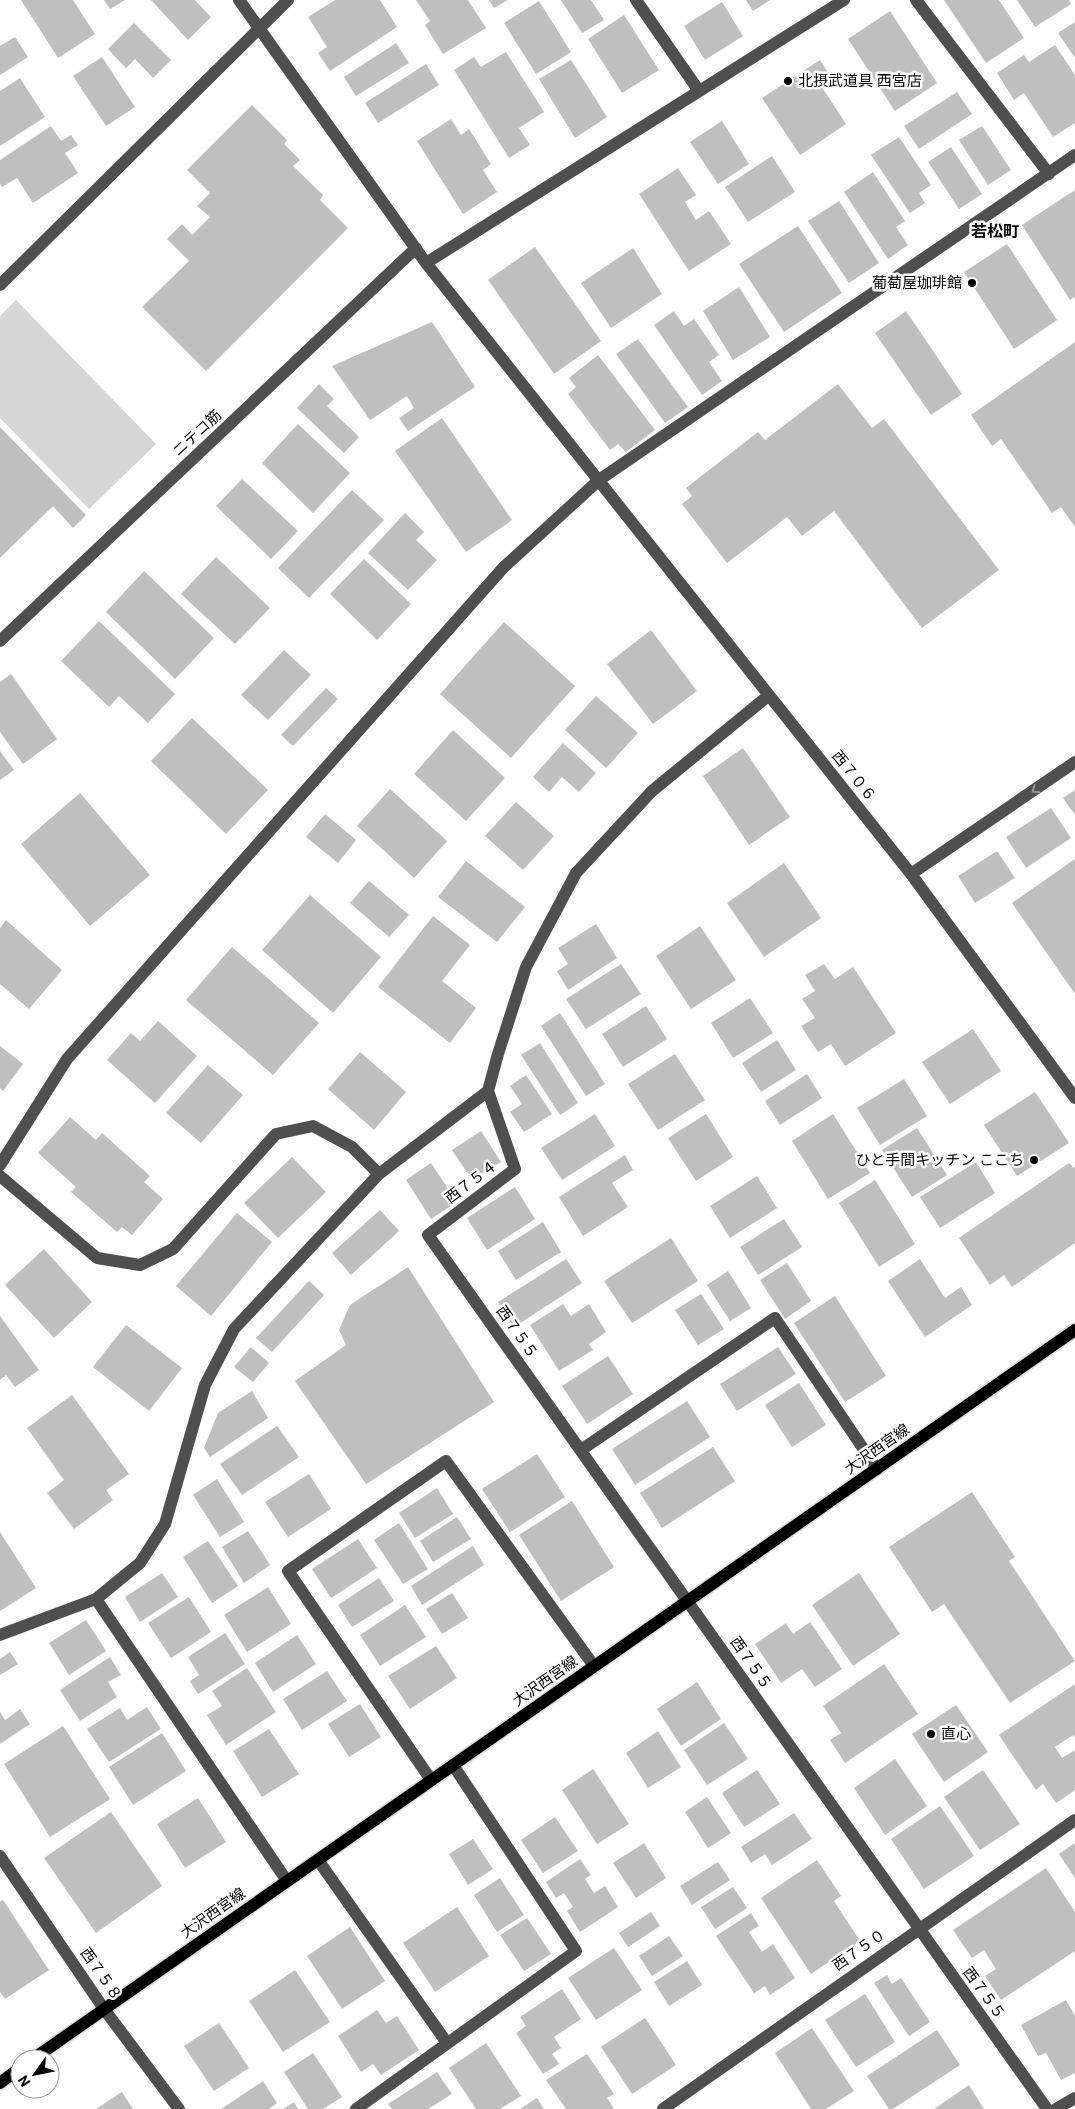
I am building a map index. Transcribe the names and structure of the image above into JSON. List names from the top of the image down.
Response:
{
  "streets": {
    "main road": ["大沢西宮線"],
    "street": [
      "ニテコ筋",
      "西７０６",
      "西７５４",
      "西７５５",
      "西７５０",
      "西７５８"
    ]
  },
  "crossings": [
    ["ニテコ筋", "西７０６"],
    ["西７５４", "西７５５"],
    ["西７５５", "大沢西宮線"],
    ["西７５５", "西７５０"],
    ["大沢西宮線", "西７５８"]
  ],
  "districts": ["若松町"],
  "places": [
    "北摂武道具 西宮店",
    "葡萄屋珈琲館",
    "ひと手間キッチン ここち",
    "直心"
  ],
  "north": "bottom left"
}
